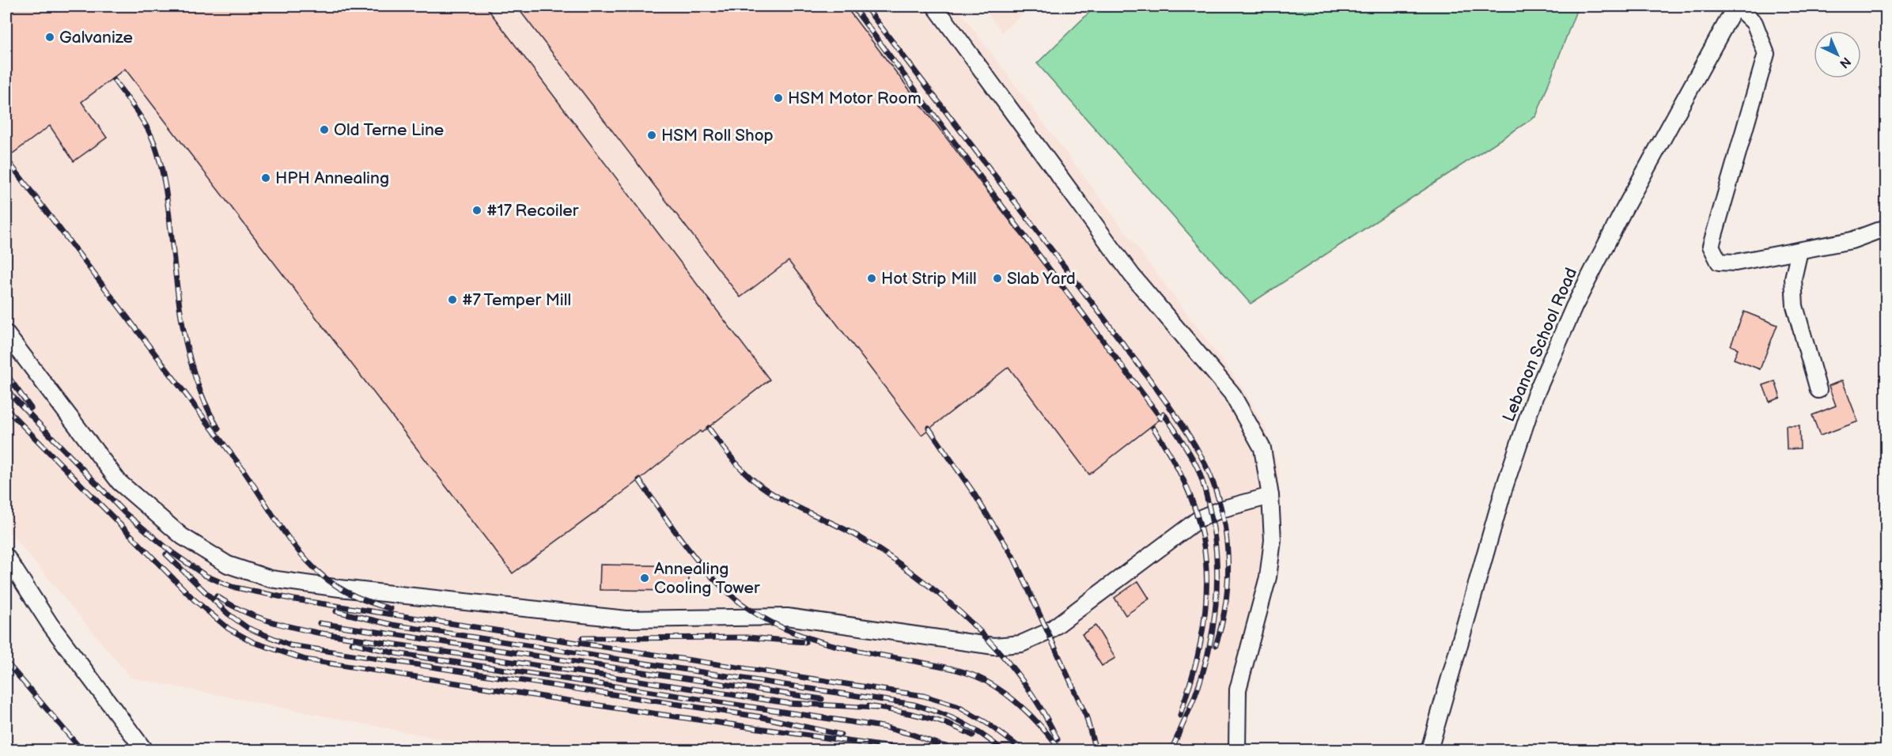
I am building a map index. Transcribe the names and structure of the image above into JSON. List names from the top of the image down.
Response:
{
  "streets": {
    "street": ["Lebanon School Road"]
  },
  "places": [
    "Galvanize",
    "HSM Motor Room",
    "Old Terne Line",
    "HSM Roll Shop",
    "HPH Annealing",
    "#17 Recoiler",
    "Hot Strip Mill",
    "Slab Yard",
    "#7 Temper Mill",
    "Annealing Cooling Tower"
  ],
  "north": "bottom right"
}
